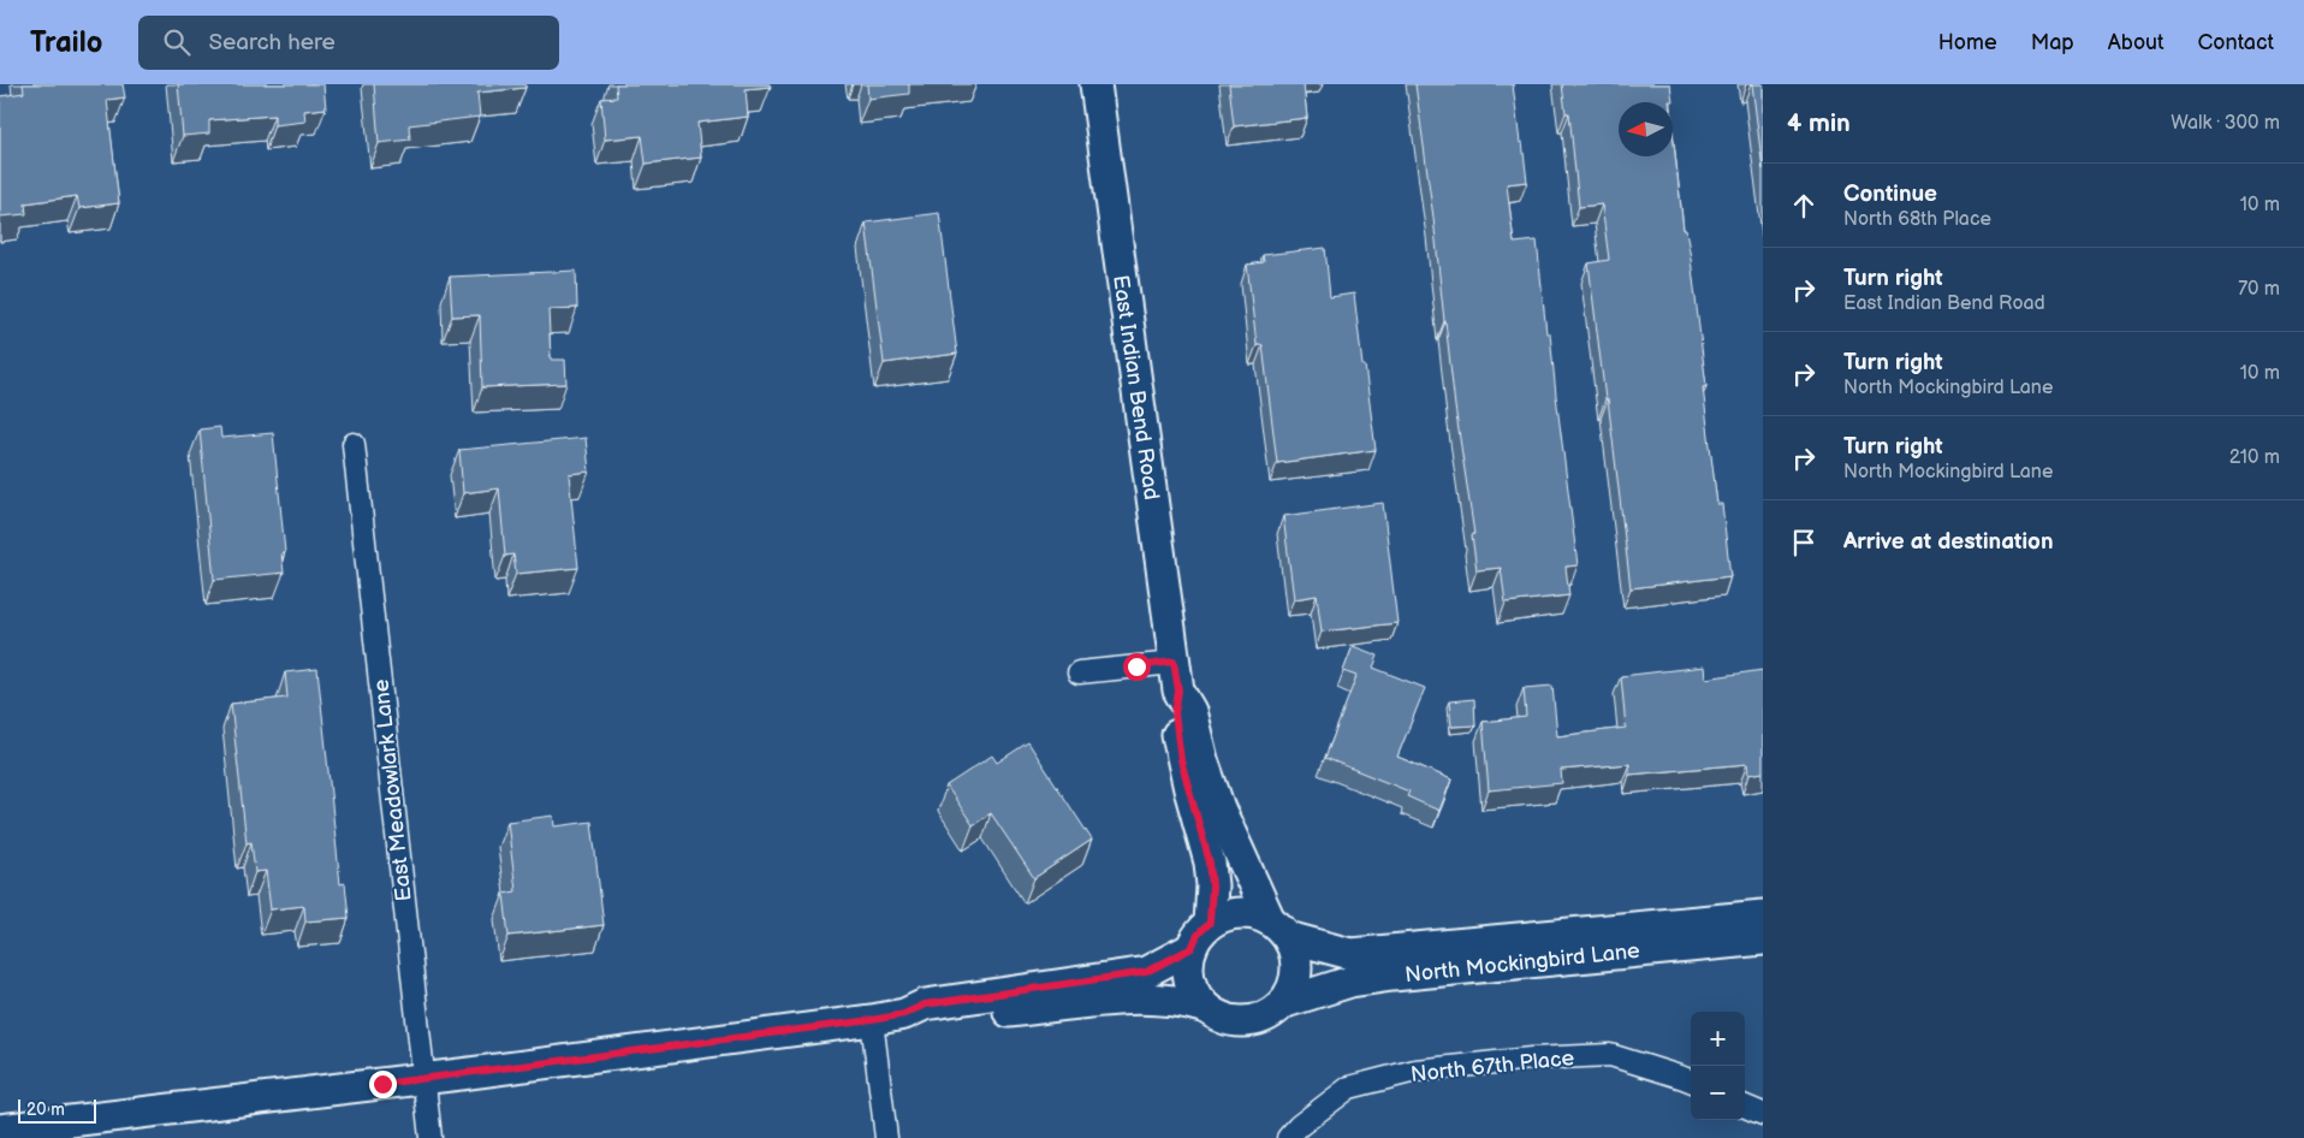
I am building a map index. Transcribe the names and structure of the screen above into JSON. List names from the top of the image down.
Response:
{
  "streets": {
    "street": [
      "East Indian Bend Road",
      "East Meadowlark Lane",
      "North Mockingbird Lane",
      "North 67th Place"
    ]
  },
  "crossings": [
    ["East Indian Bend Road", "North Mockingbird Lane"],
    ["East Meadowlark Lane", "North Mockingbird Lane"]
  ],
  "scale_bar": "20 m",
  "north": "left",
  "page": {
    "header": "Trailo",
    "search": "Search here",
    "nav": [
      "Home",
      "Map",
      "About",
      "Contact"
    ],
    "heading": ["4 min", "Walk · 300 m"],
    "list": [
      ["Continue", "North 68th Place", "10 m"],
      ["Turn right", "East Indian Bend Road", "70 m"],
      ["Turn right", "North Mockingbird Lane", "10 m"],
      ["Turn right", "North Mockingbird Lane", "210 m"],
      "Arrive at destination"
    ],
    "map_buttons": ["+", "−"],
    "scale": "20 m"
  }
}
